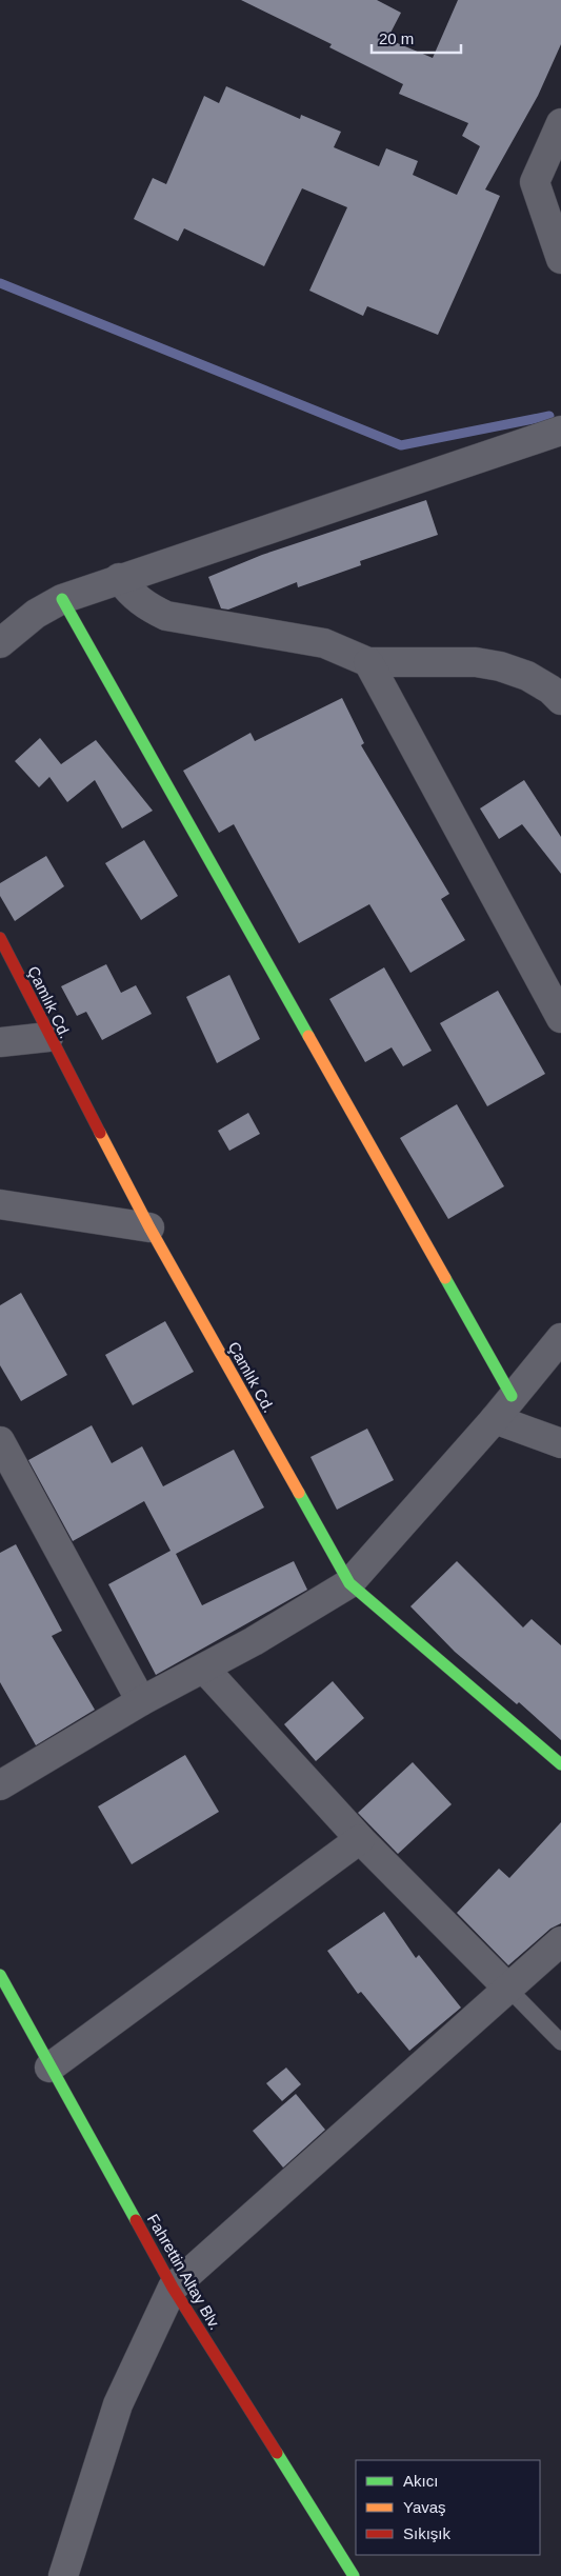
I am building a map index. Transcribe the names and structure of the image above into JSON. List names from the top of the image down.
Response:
{
  "streets": {
    "street": ["Çamlık Cd.", "Fahrettin Altay Blv."]
  },
  "legend": ["Akıcı", "Yavaş", "Sıkışık"],
  "scale_bar": "20 m"
}
